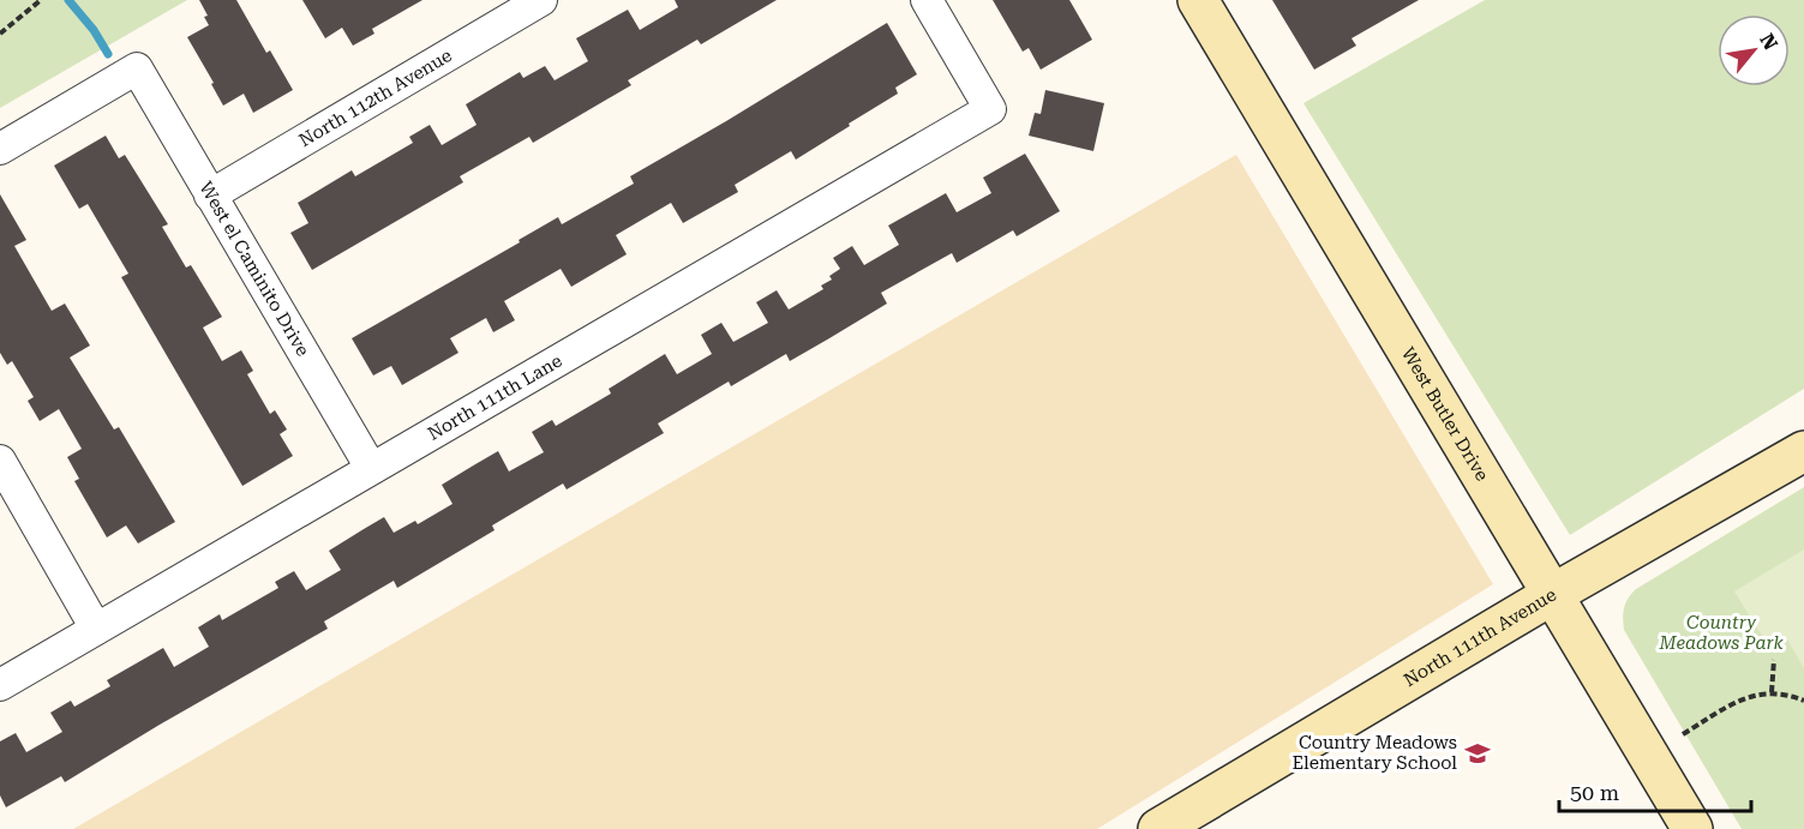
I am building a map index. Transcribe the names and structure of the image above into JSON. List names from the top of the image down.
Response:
{
  "streets": {
    "street": [
      "North 112th Avenue",
      "West el Caminito Drive",
      "North 111th Lane",
      "West Butler Drive",
      "North 111th Avenue"
    ]
  },
  "crossings": [
    ["North 112th Avenue", "West el Caminito Drive"],
    ["West el Caminito Drive", "North 111th Lane"],
    ["West Butler Drive", "North 111th Avenue"]
  ],
  "parks": ["Country Meadows Park"],
  "places": {
    "school or university": ["Country Meadows Elementary School"]
  },
  "scale_bar": "50 m",
  "north": "top right"
}
